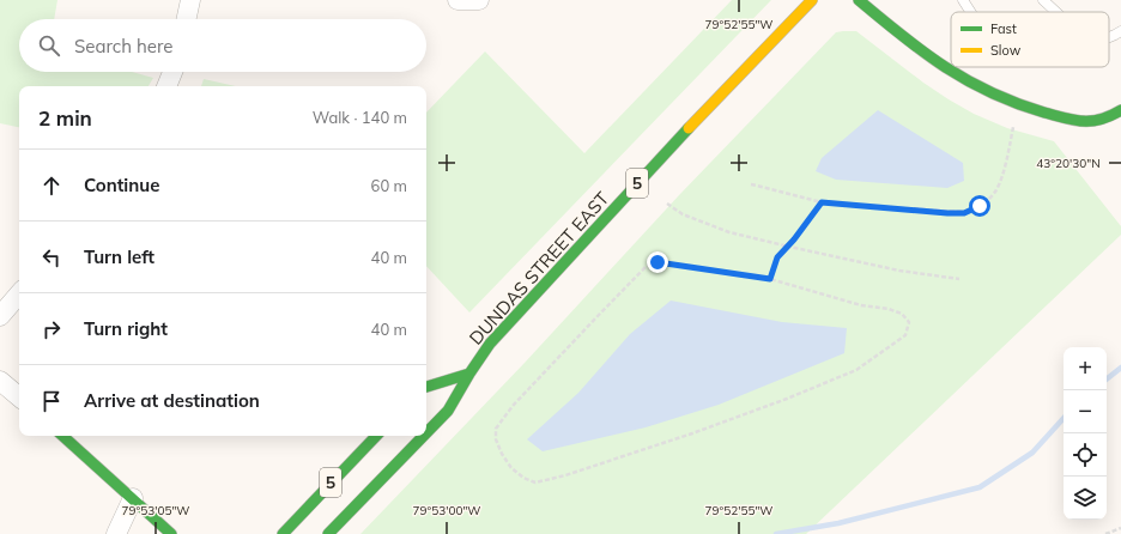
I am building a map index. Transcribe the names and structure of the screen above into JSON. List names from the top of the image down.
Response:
{
  "streets": {
    "main road": ["5", "DUNDAS STREET EAST"]
  },
  "legend": ["Fast", "Slow"],
  "page": {
    "search": "Search here",
    "heading": ["2 min", "Walk · 140 m"],
    "list": [
      ["Continue", "60 m"],
      ["Turn left", "40 m"],
      ["Turn right", "40 m"],
      "Arrive at destination"
    ],
    "map_buttons": ["+", "−"]
  },
  "coordinates": [
    "79°52'55\"W",
    "43°20'30\"N",
    "79°53'05\"W",
    "79°53'00\"W"
  ]
}
